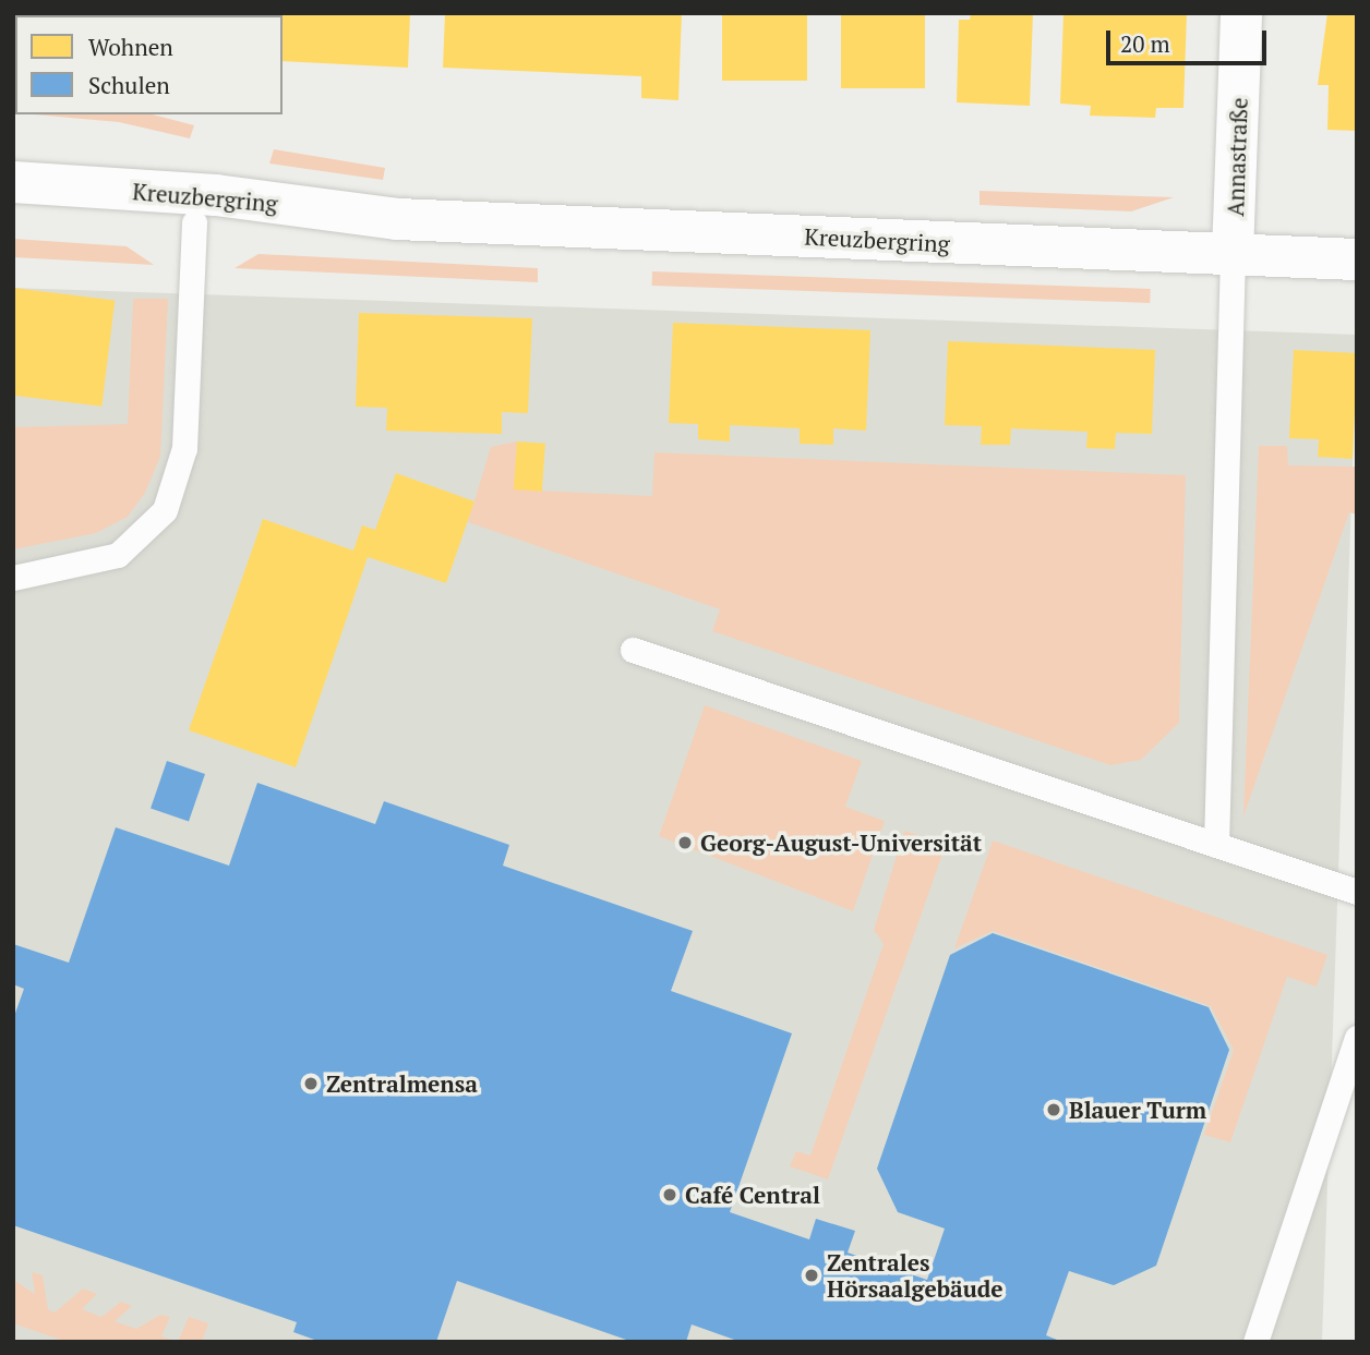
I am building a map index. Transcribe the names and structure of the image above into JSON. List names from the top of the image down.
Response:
{
  "streets": {
    "street": ["Annastraße", "Kreuzbergring"]
  },
  "crossings": [
    ["Annastraße", "Kreuzbergring"]
  ],
  "places": [
    "Georg-August-Universität",
    "Zentralmensa",
    "Blauer Turm",
    "Café Central",
    "Zentrales Hörsaalgebäude"
  ],
  "legend": ["Wohnen", "Schulen"],
  "scale_bar": "20 m"
}
